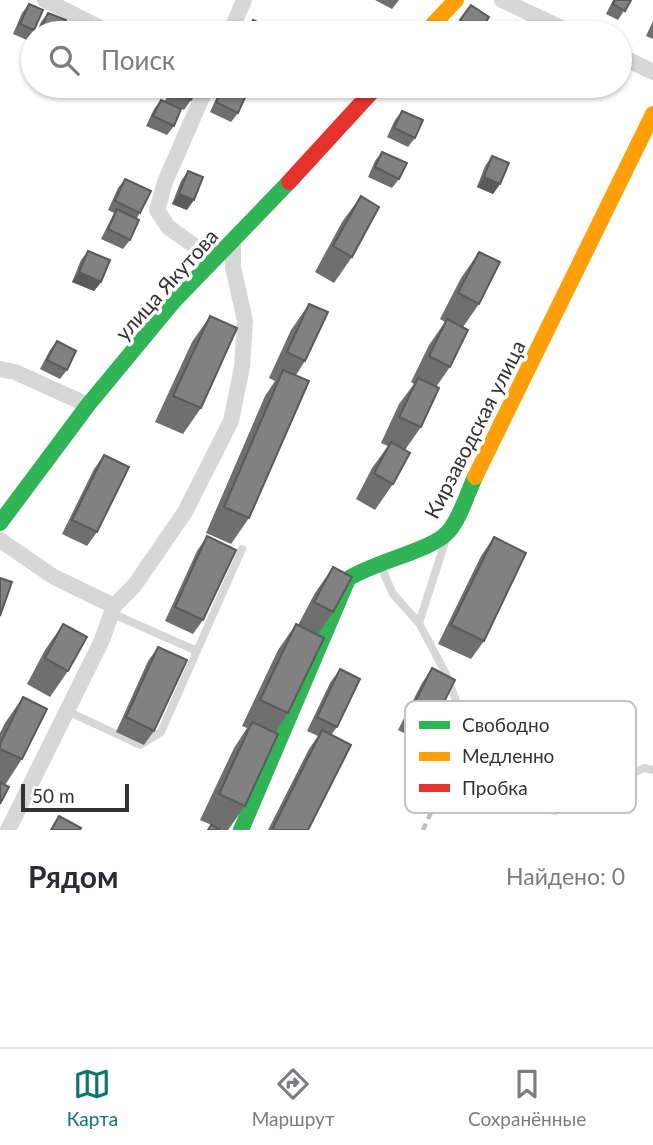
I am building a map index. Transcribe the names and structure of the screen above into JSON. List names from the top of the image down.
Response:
{
  "streets": {
    "street": ["улица Якутова", "Кирзаводская улица"]
  },
  "legend": ["Свободно", "Медленно", "Пробка"],
  "scale_bar": "50 m",
  "page": {
    "search": "Поиск",
    "scale": "50 m",
    "heading": ["Рядом", "Найдено: 0"],
    "nav": ["Карта", "Маршрут", "Сохранённые"]
  }
}
